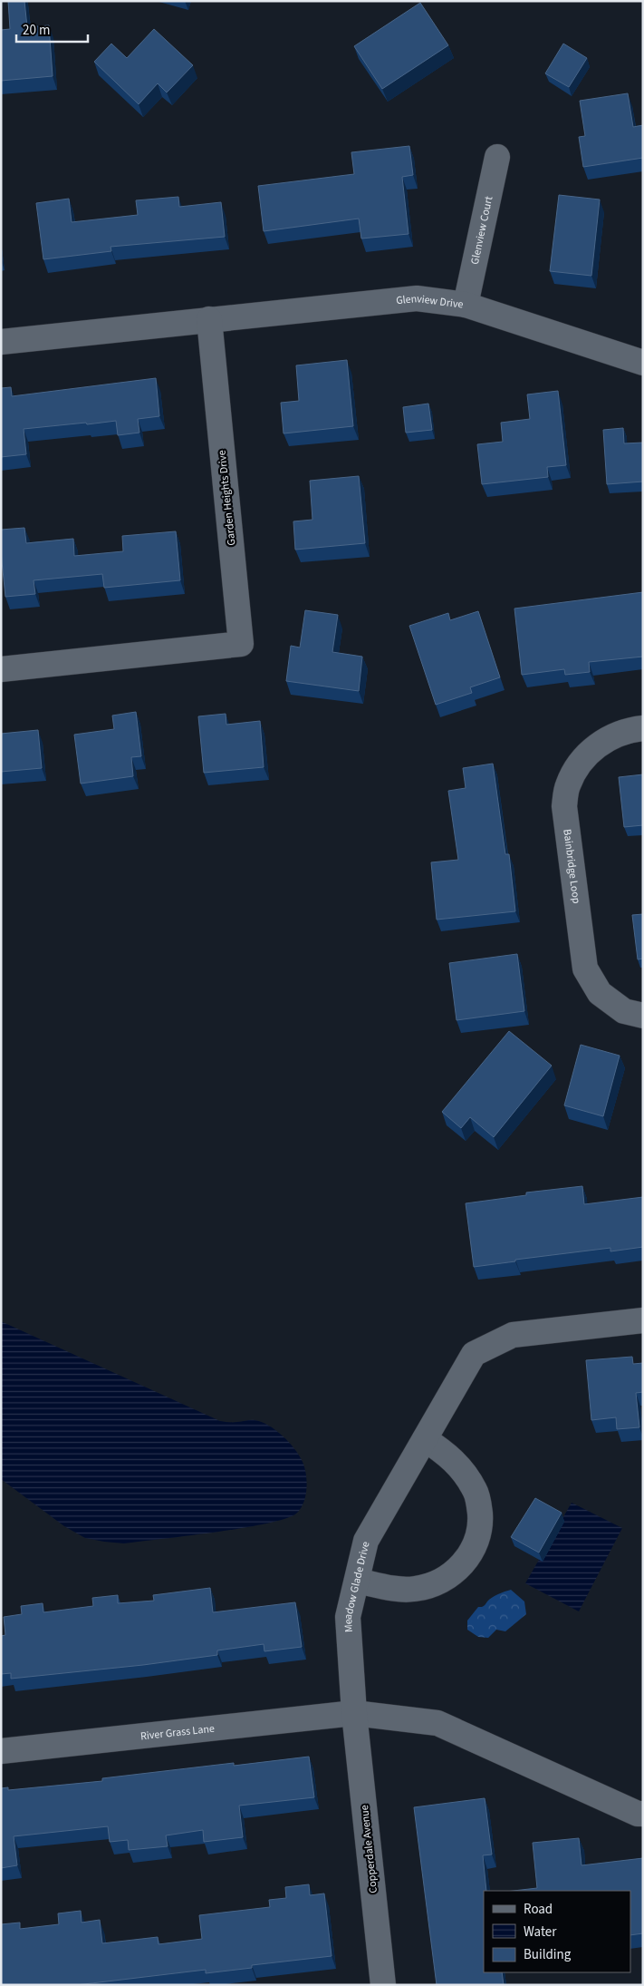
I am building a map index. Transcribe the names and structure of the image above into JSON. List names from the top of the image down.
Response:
{
  "streets": {
    "street": [
      "Glenview Court",
      "Glenview Drive",
      "Garden Heights Drive",
      "Bainbridge Loop",
      "Meadow Glade Drive",
      "River Grass Lane",
      "Copperdale Avenue"
    ]
  },
  "crossings": [
    ["Glenview Court", "Glenview Drive"],
    ["Glenview Drive", "Garden Heights Drive"],
    ["Meadow Glade Drive", "River Grass Lane"],
    ["Meadow Glade Drive", "Copperdale Avenue"],
    ["River Grass Lane", "Copperdale Avenue"]
  ],
  "legend": ["Road", "Water", "Building"],
  "scale_bar": "20 m"
}
